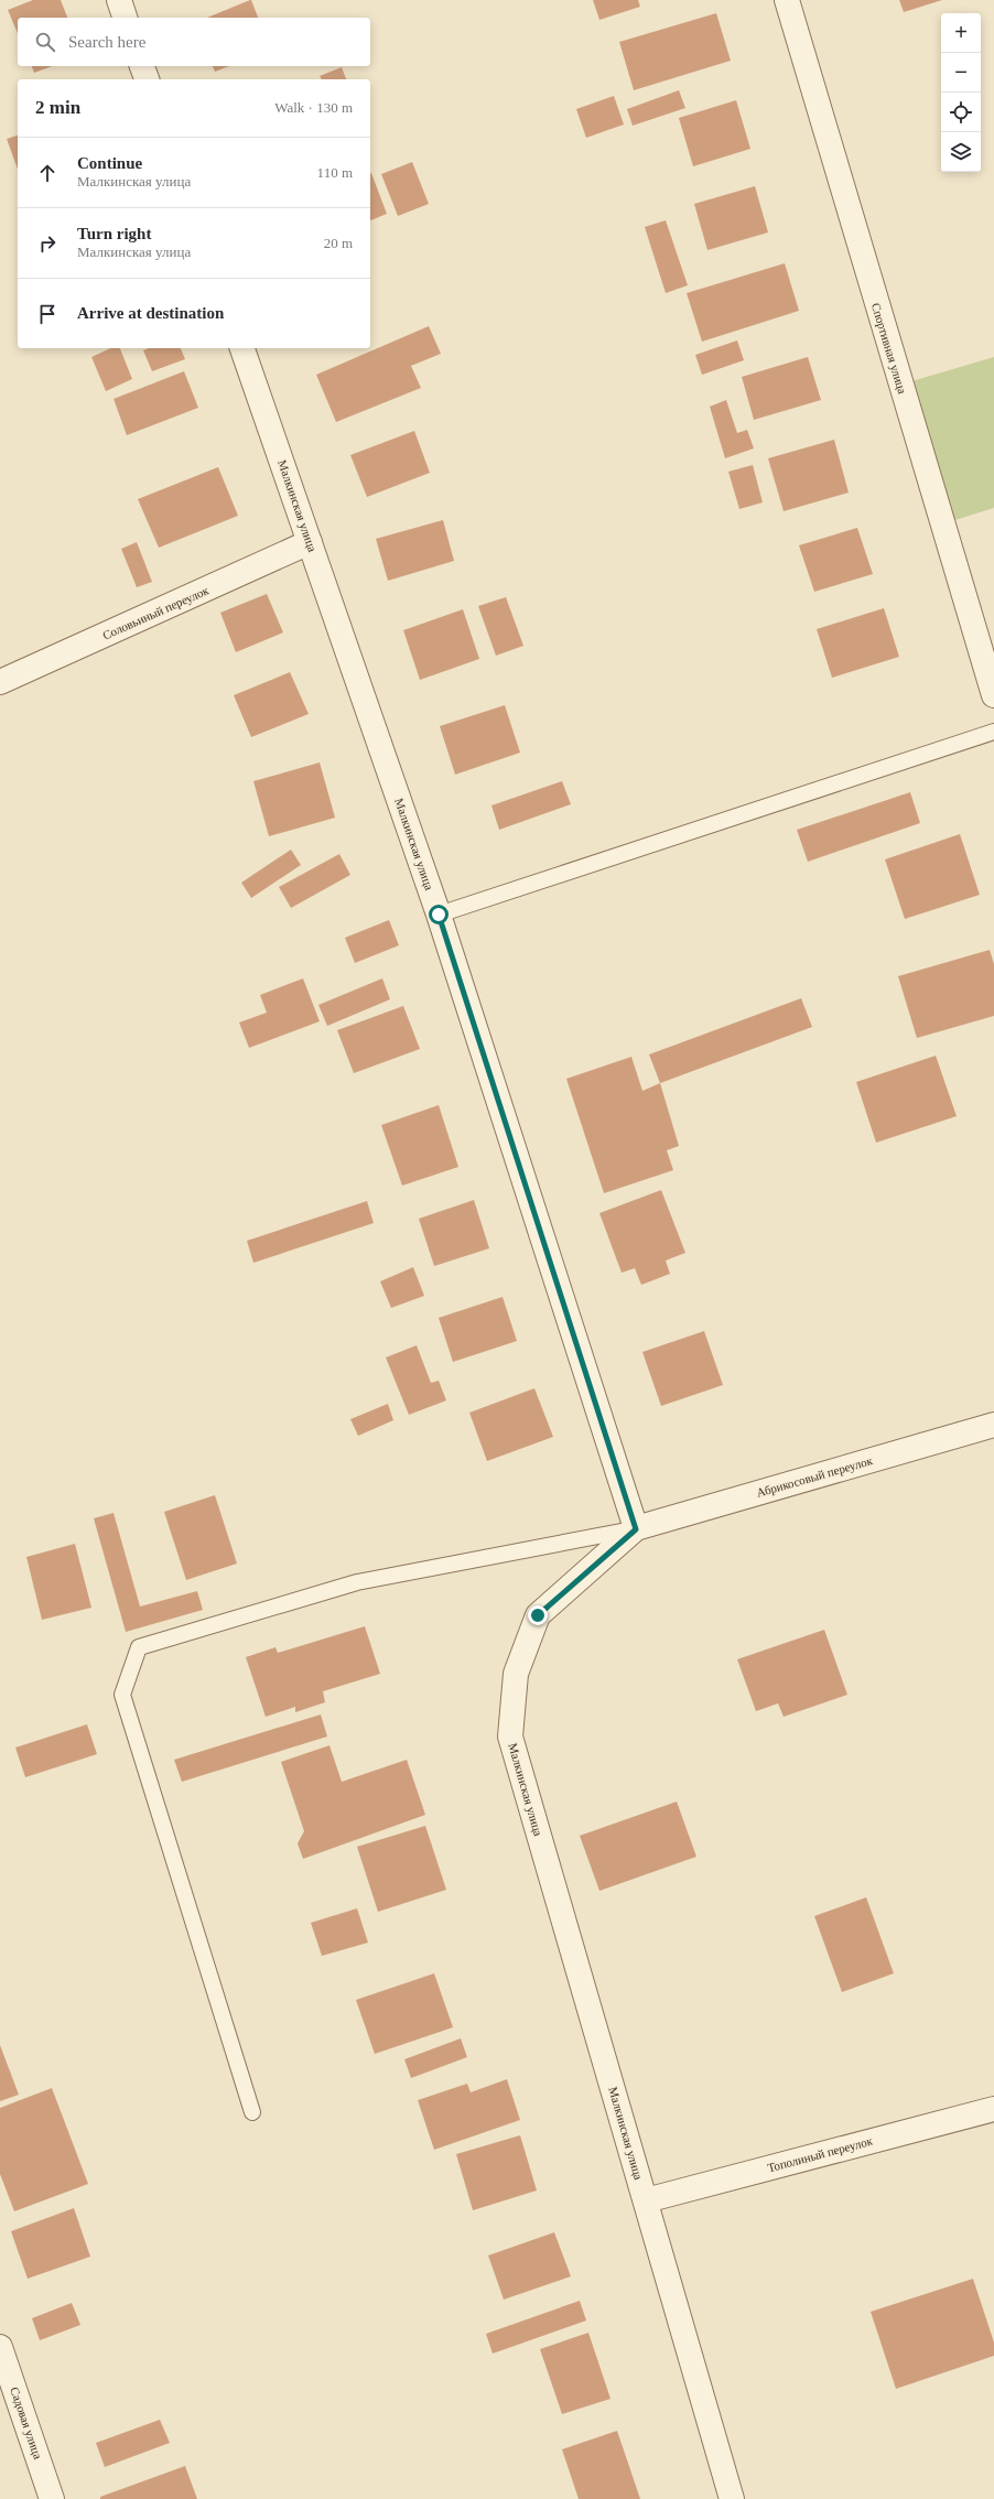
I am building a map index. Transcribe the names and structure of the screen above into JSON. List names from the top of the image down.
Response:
{
  "streets": {
    "street": [
      "Спортивная улица",
      "Малкинская улица",
      "Соловьиный переулок",
      "Абрикосовый переулок",
      "Тополиный переулок",
      "Садовая улица"
    ]
  },
  "crossings": [
    ["Малкинская улица", "Соловьиный переулок"],
    ["Малкинская улица", "Абрикосовый переулок"],
    ["Малкинская улица", "Тополиный переулок"]
  ],
  "page": {
    "map_buttons": ["+", "−"],
    "search": "Search here",
    "heading": ["2 min", "Walk · 130 m"],
    "list": [
      ["Continue", "Малкинская улица", "110 m"],
      ["Turn right", "Малкинская улица", "20 m"],
      "Arrive at destination"
    ]
  }
}
